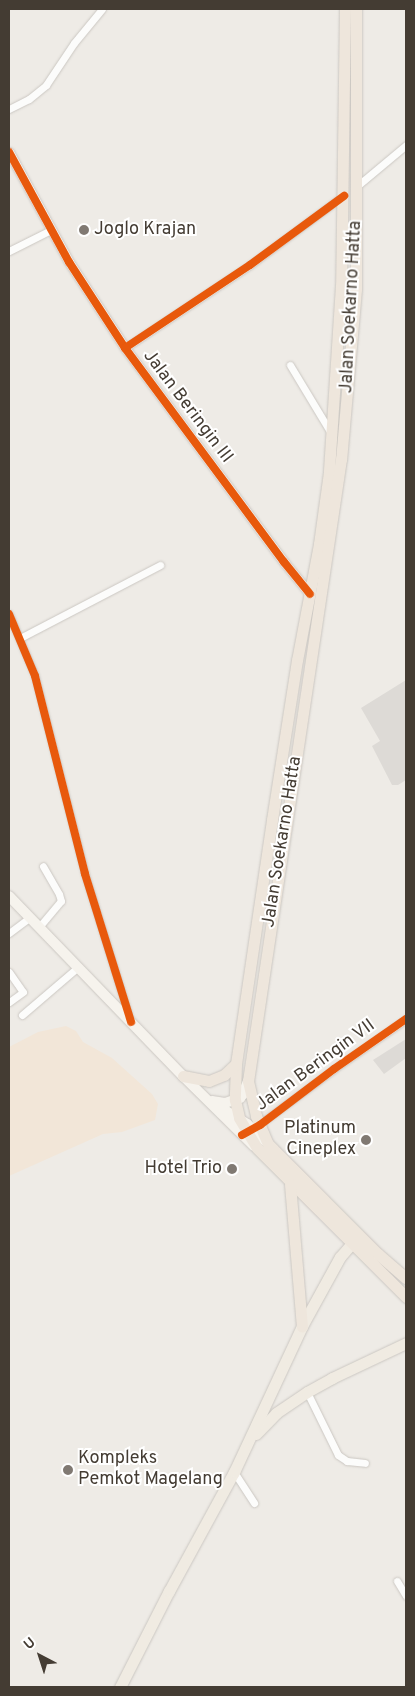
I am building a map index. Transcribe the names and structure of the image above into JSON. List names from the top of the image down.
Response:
{
  "streets": {
    "highway": ["Jalan Soekarno Hatta"],
    "street": ["Jalan Beringin III", "Jalan Beringin VII"]
  },
  "crossings": [
    ["Jalan Soekarno Hatta", "Jalan Beringin III"]
  ],
  "places": [
    "Joglo Krajan",
    "Platinum Cineplex",
    "Hotel Trio",
    "Kompleks Pemkot Magelang"
  ],
  "north": "top left"
}
